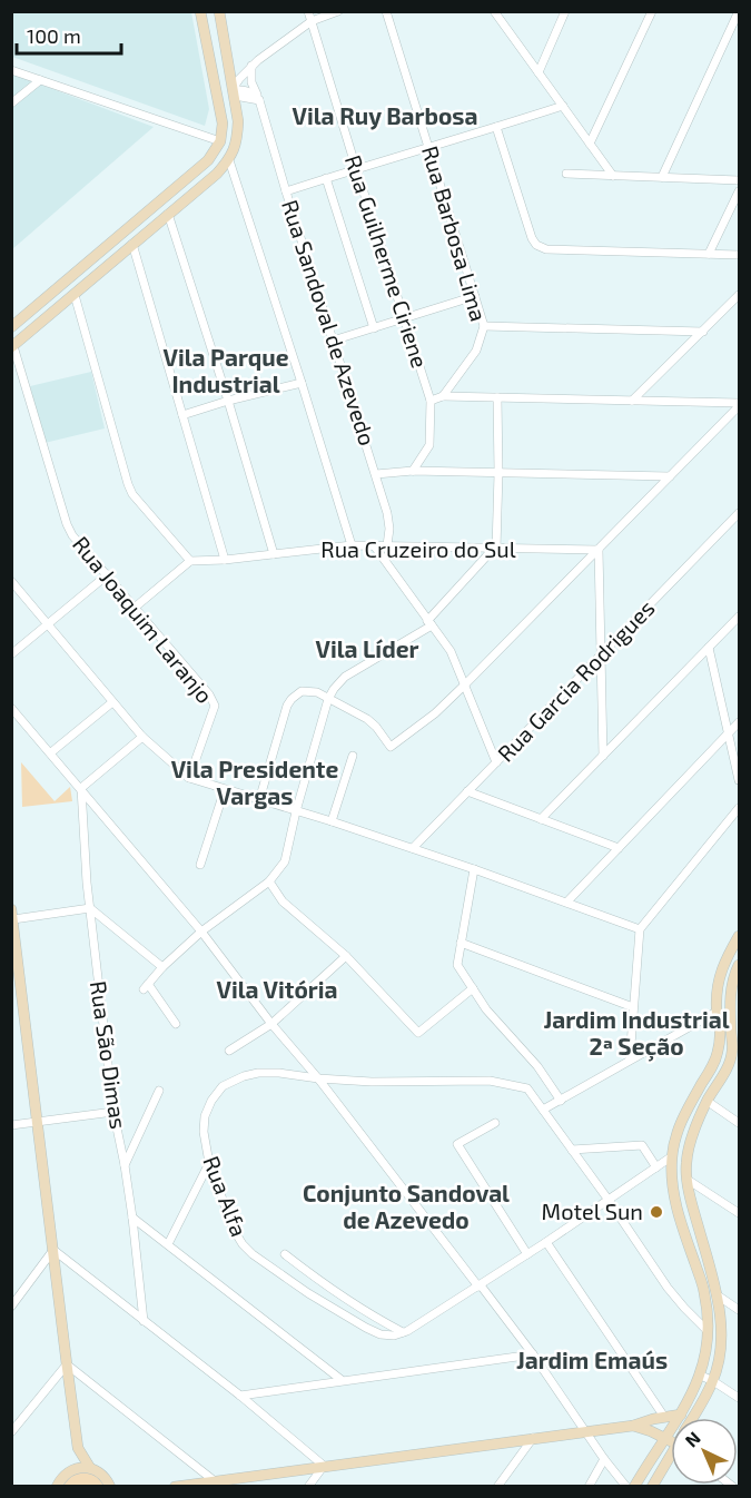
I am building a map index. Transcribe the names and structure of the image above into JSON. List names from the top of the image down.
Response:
{
  "streets": {
    "street": [
      "Rua Barbosa Lima",
      "Rua Guilherme Ciriene",
      "Rua Sandoval de Azevedo",
      "Rua Cruzeiro do Sul",
      "Rua Joaquim Laranjo",
      "Rua Garcia Rodrigues",
      "Rua São Dimas",
      "Rua Alfa"
    ]
  },
  "crossings": [
    ["Rua Sandoval de Azevedo", "Rua Cruzeiro do Sul"]
  ],
  "districts": [
    "Vila Ruy Barbosa",
    "Vila Parque Industrial",
    "Vila Líder",
    "Vila Presidente Vargas",
    "Vila Vitória",
    "Jardim Industrial 2ª Seção",
    "Conjunto Sandoval de Azevedo",
    "Jardim Emaús"
  ],
  "places": ["Motel Sun"],
  "scale_bar": "100 m",
  "north": "top left"
}
